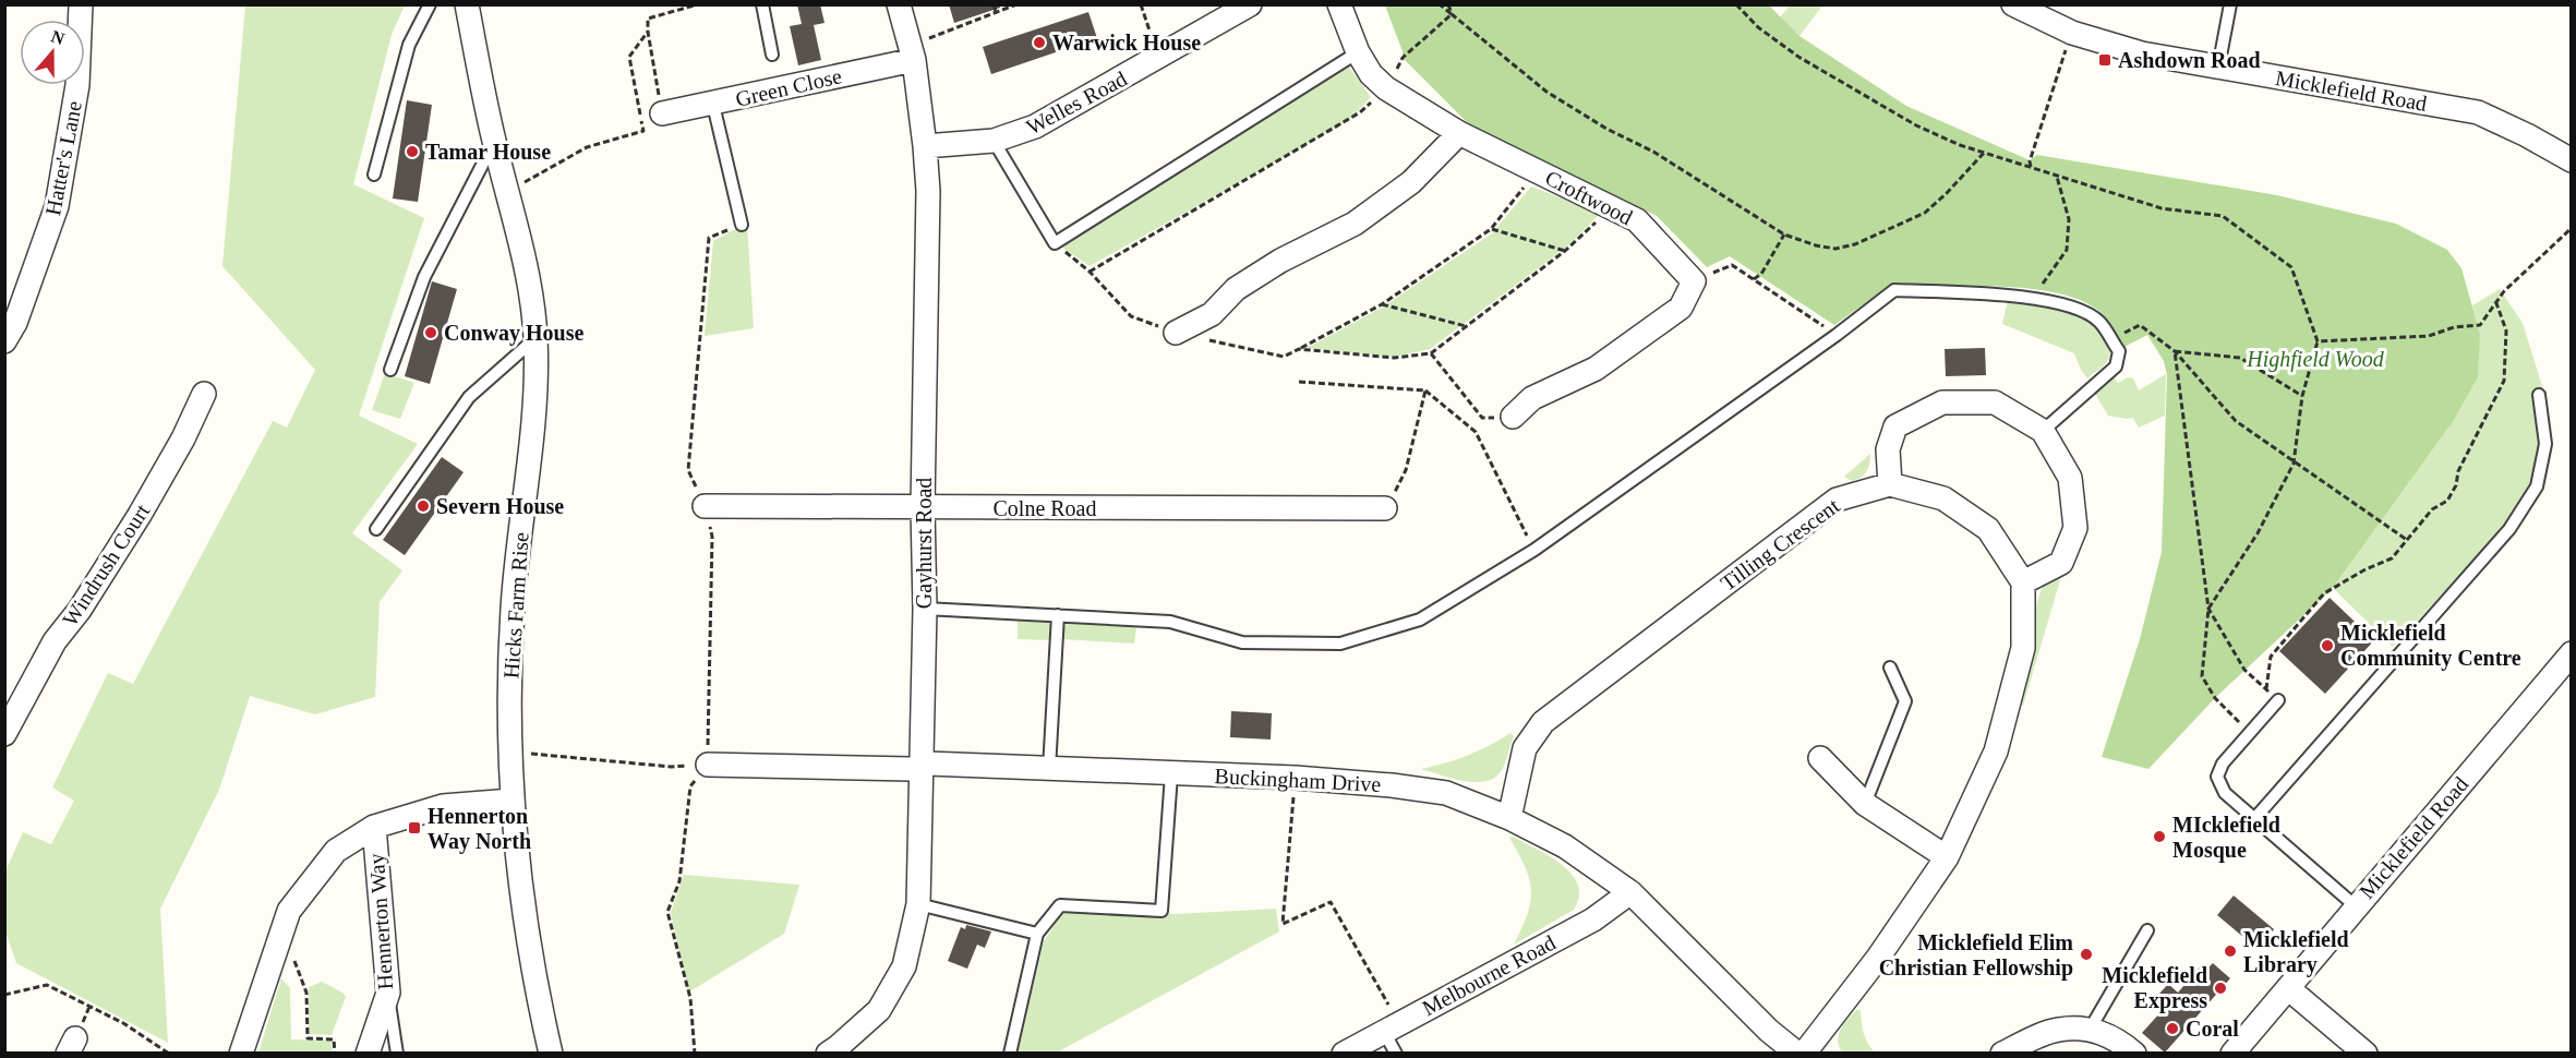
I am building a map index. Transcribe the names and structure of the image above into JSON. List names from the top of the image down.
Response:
{
  "streets": {
    "street": [
      "Green Close",
      "Micklefield Road",
      "Welles Road",
      "Hatter's Lane",
      "Croftwood",
      "Colne Road",
      "Gayhurst Road",
      "Tilling Crescent",
      "Windrush Court",
      "Hicks Farm Rise",
      "Buckingham Drive",
      "Hennerton Way",
      "Melbourne Road"
    ]
  },
  "crossings": [
    ["Green Close", "Gayhurst Road"],
    ["Welles Road", "Gayhurst Road"],
    ["Colne Road", "Gayhurst Road"],
    ["Gayhurst Road", "Buckingham Drive"],
    ["Tilling Crescent", "Buckingham Drive"],
    ["Buckingham Drive", "Melbourne Road"]
  ],
  "parks": ["Highfield Wood"],
  "places": {
    "other": [
      "Warwick House",
      "Tamar House",
      "Conway House",
      "Severn House",
      "Micklefield Community Centre",
      "MIcklefield Mosque",
      "Micklefield Library",
      "Micklefield Elim Christian Fellowship",
      "Micklefield Express",
      "Coral"
    ],
    "transit": ["Ashdown Road", "Hennerton Way North"]
  },
  "north": "top"
}
